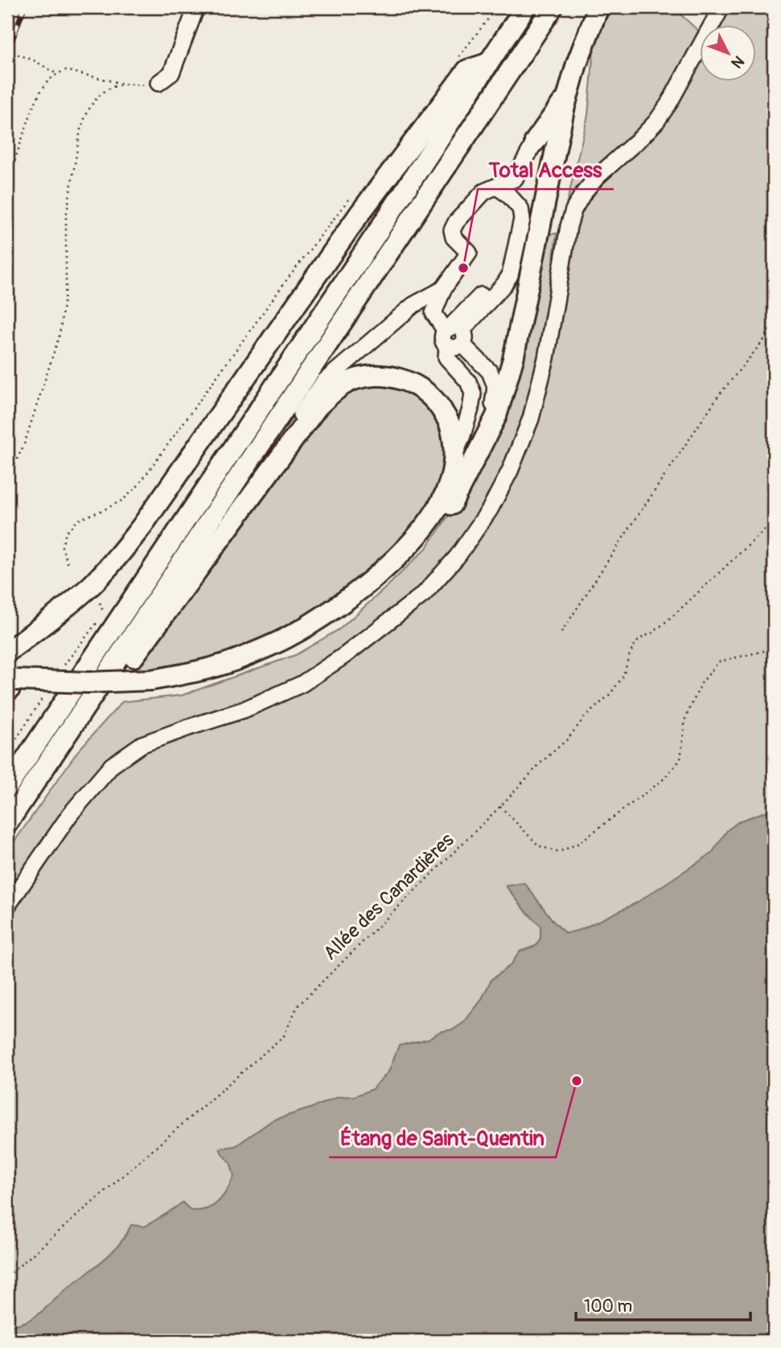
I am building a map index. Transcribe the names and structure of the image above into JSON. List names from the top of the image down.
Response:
{
  "streets": {
    "path": ["Allée des Canardières"]
  },
  "places": ["Total Access", "Étang de Saint-Quentin"],
  "scale_bar": "100 m",
  "north": "bottom right"
}
